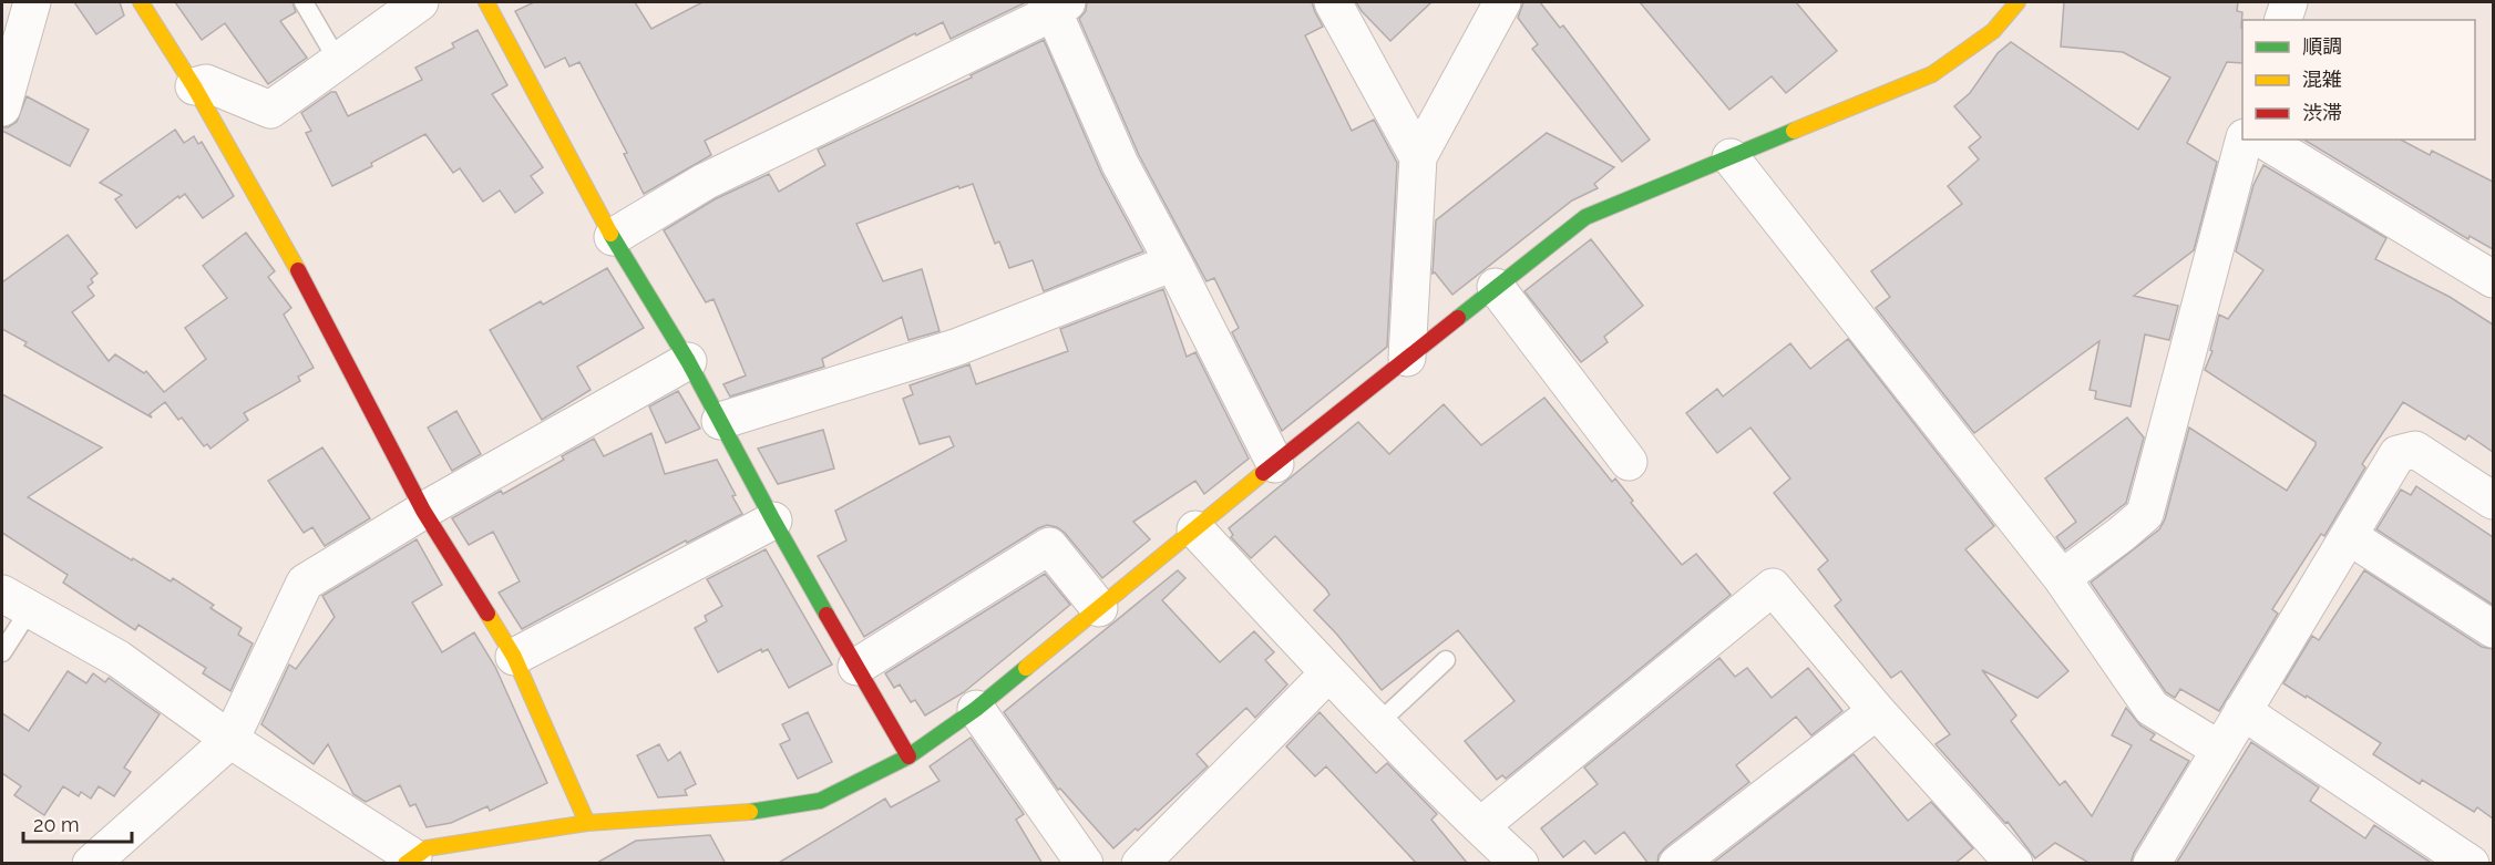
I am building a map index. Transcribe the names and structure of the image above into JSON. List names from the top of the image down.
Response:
{
  "legend": ["順調", "混雑", "渋滞"],
  "scale_bar": "20 m"
}
